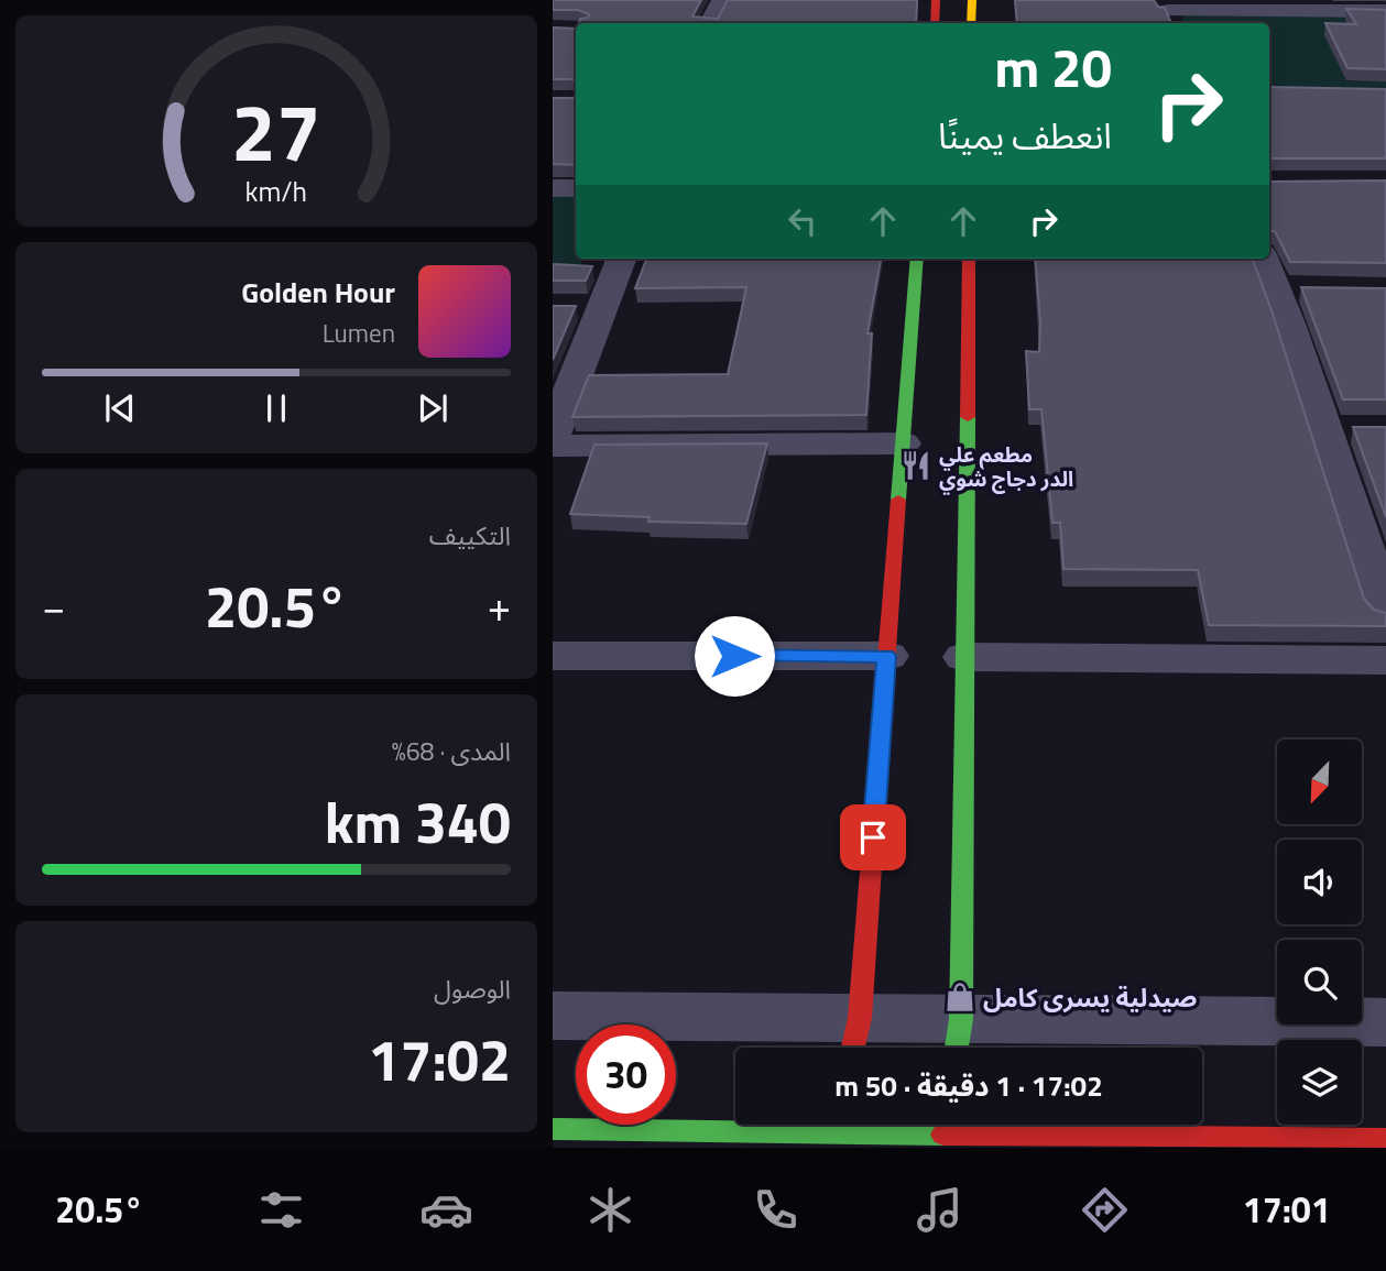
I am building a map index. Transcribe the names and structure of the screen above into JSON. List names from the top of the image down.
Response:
{
  "places": {
    "restaurant": ["مطعم علي الدر دجاج شوي"],
    "shop": ["صيدلية يسرى كامل"]
  },
  "north": "bottom left",
  "page": {
    "turn": ["20 m", "انعطف يمينًا"],
    "song": ["Golden Hour", "Lumen"],
    "tile": [
      "التكييف",
      ["المدى · 68%", "340 km"],
      ["الوصول", "17:02"]
    ],
    "heat": ["−", "20.5°", "+"],
    "limit": "30",
    "trip": "17:02 · 1 دقيقة · 50 m",
    "tabs": ["17:01", "20.5°"],
    "gauge": ["27", "km/h"]
  }
}
